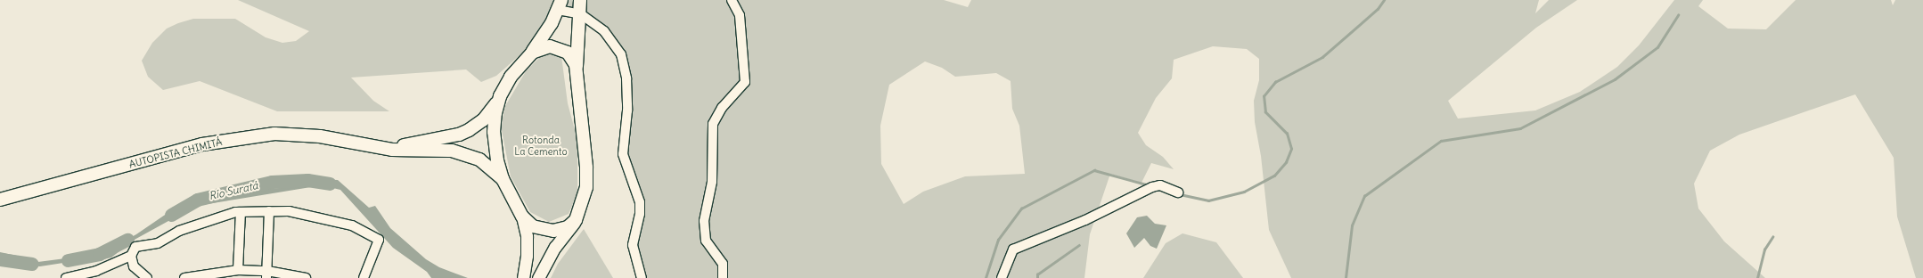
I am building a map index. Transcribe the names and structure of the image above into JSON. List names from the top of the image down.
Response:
{
  "streets": {
    "highway": ["AUTOPISTA CHIMITÁ"]
  },
  "water": ["Río Suratá"],
  "parks": ["Rotonda La Cemento"]
}
